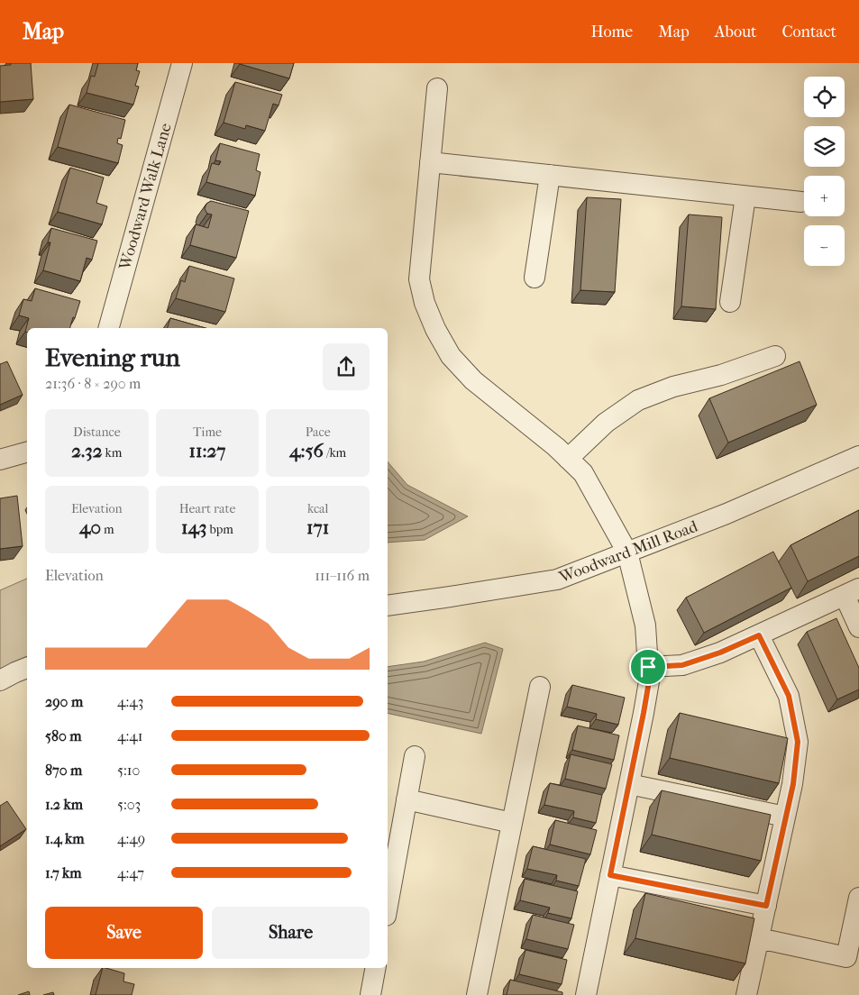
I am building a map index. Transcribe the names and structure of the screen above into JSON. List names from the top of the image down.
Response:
{
  "streets": {
    "street": ["Woodward Walk Lane", "Woodward Mill Road"]
  },
  "page": {
    "header": "Map",
    "nav": [
      "Home",
      "Map",
      "About",
      "Contact"
    ],
    "map_buttons": ["+", "−"],
    "heading": ["Evening run", "21:36 · 8 × 290 m"],
    "stats": [
      ["Distance", "2.32 km"],
      ["Time", "11:27"],
      ["Pace", "4:56 /km"],
      ["Elevation", "40 m"],
      ["Heart rate", "143 bpm"],
      ["kcal", "171"]
    ],
    "chart": ["Elevation", "111–116 m"],
    "list": [
      {
        "name": "290 m",
        "note": "4:43"
      },
      {
        "name": "580 m",
        "note": "4:41"
      },
      {
        "name": "870 m",
        "note": "5:10"
      },
      {
        "name": "1.2 km",
        "note": "5:03"
      },
      {
        "name": "1.4 km",
        "note": "4:49"
      },
      {
        "name": "1.7 km",
        "note": "4:47"
      }
    ],
    "buttons": ["Save", "Share"]
  }
}
